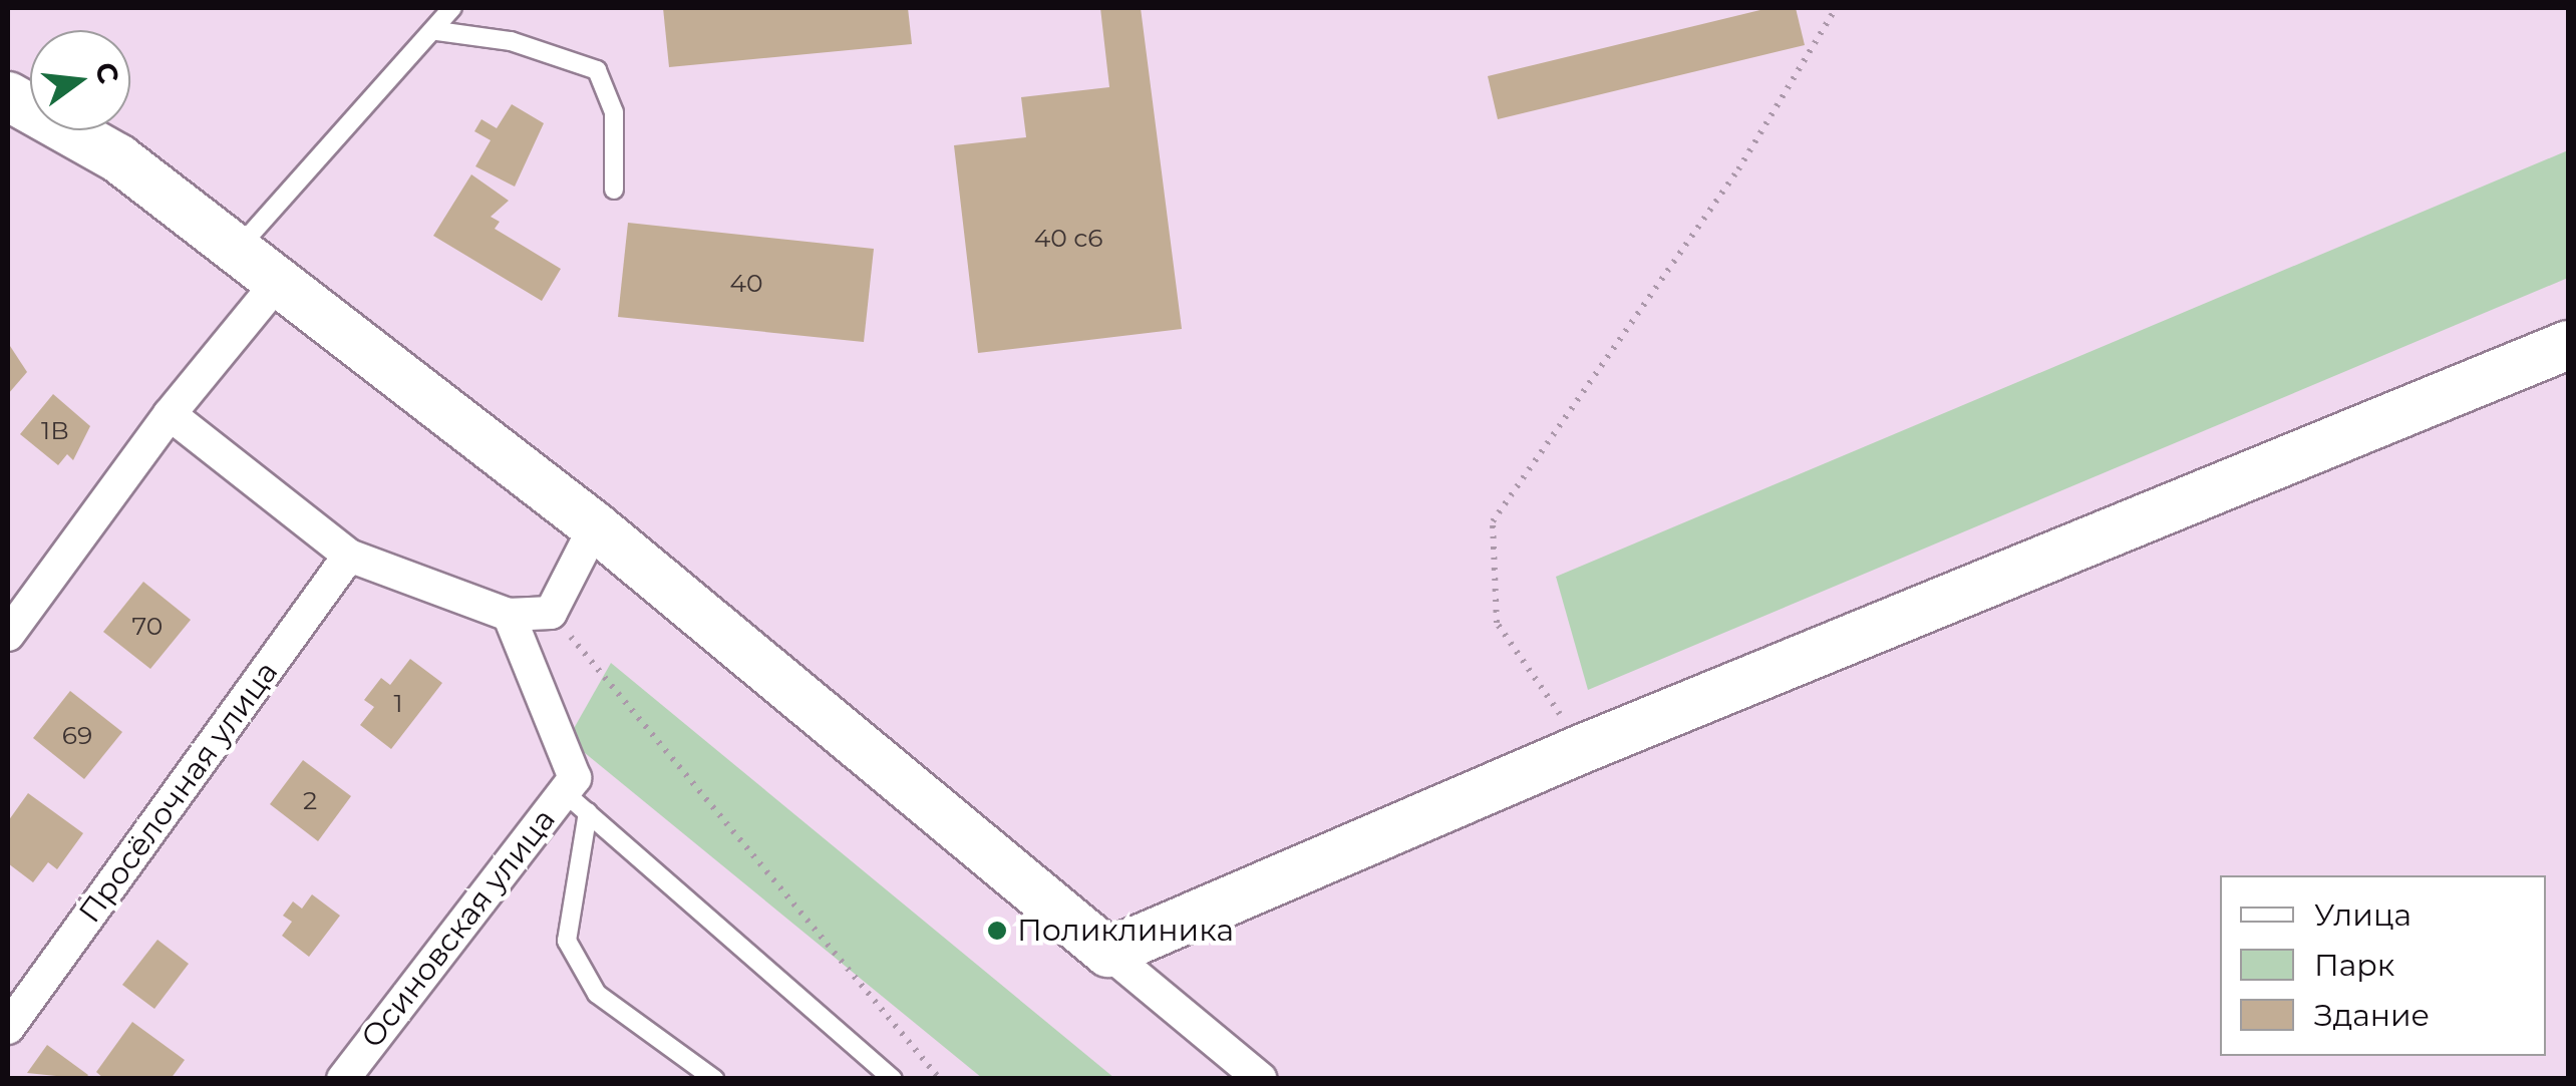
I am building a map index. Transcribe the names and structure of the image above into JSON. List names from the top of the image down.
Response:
{
  "streets": {
    "street": ["Просёлочная улица", "Осиновская улица"]
  },
  "places": ["Поликлиника"],
  "house_numbers": [
    "40 с6",
    "40",
    "1В",
    "70",
    "1",
    "69",
    "2"
  ],
  "legend": ["Улица", "Парк", "Здание"],
  "north": "right"
}
